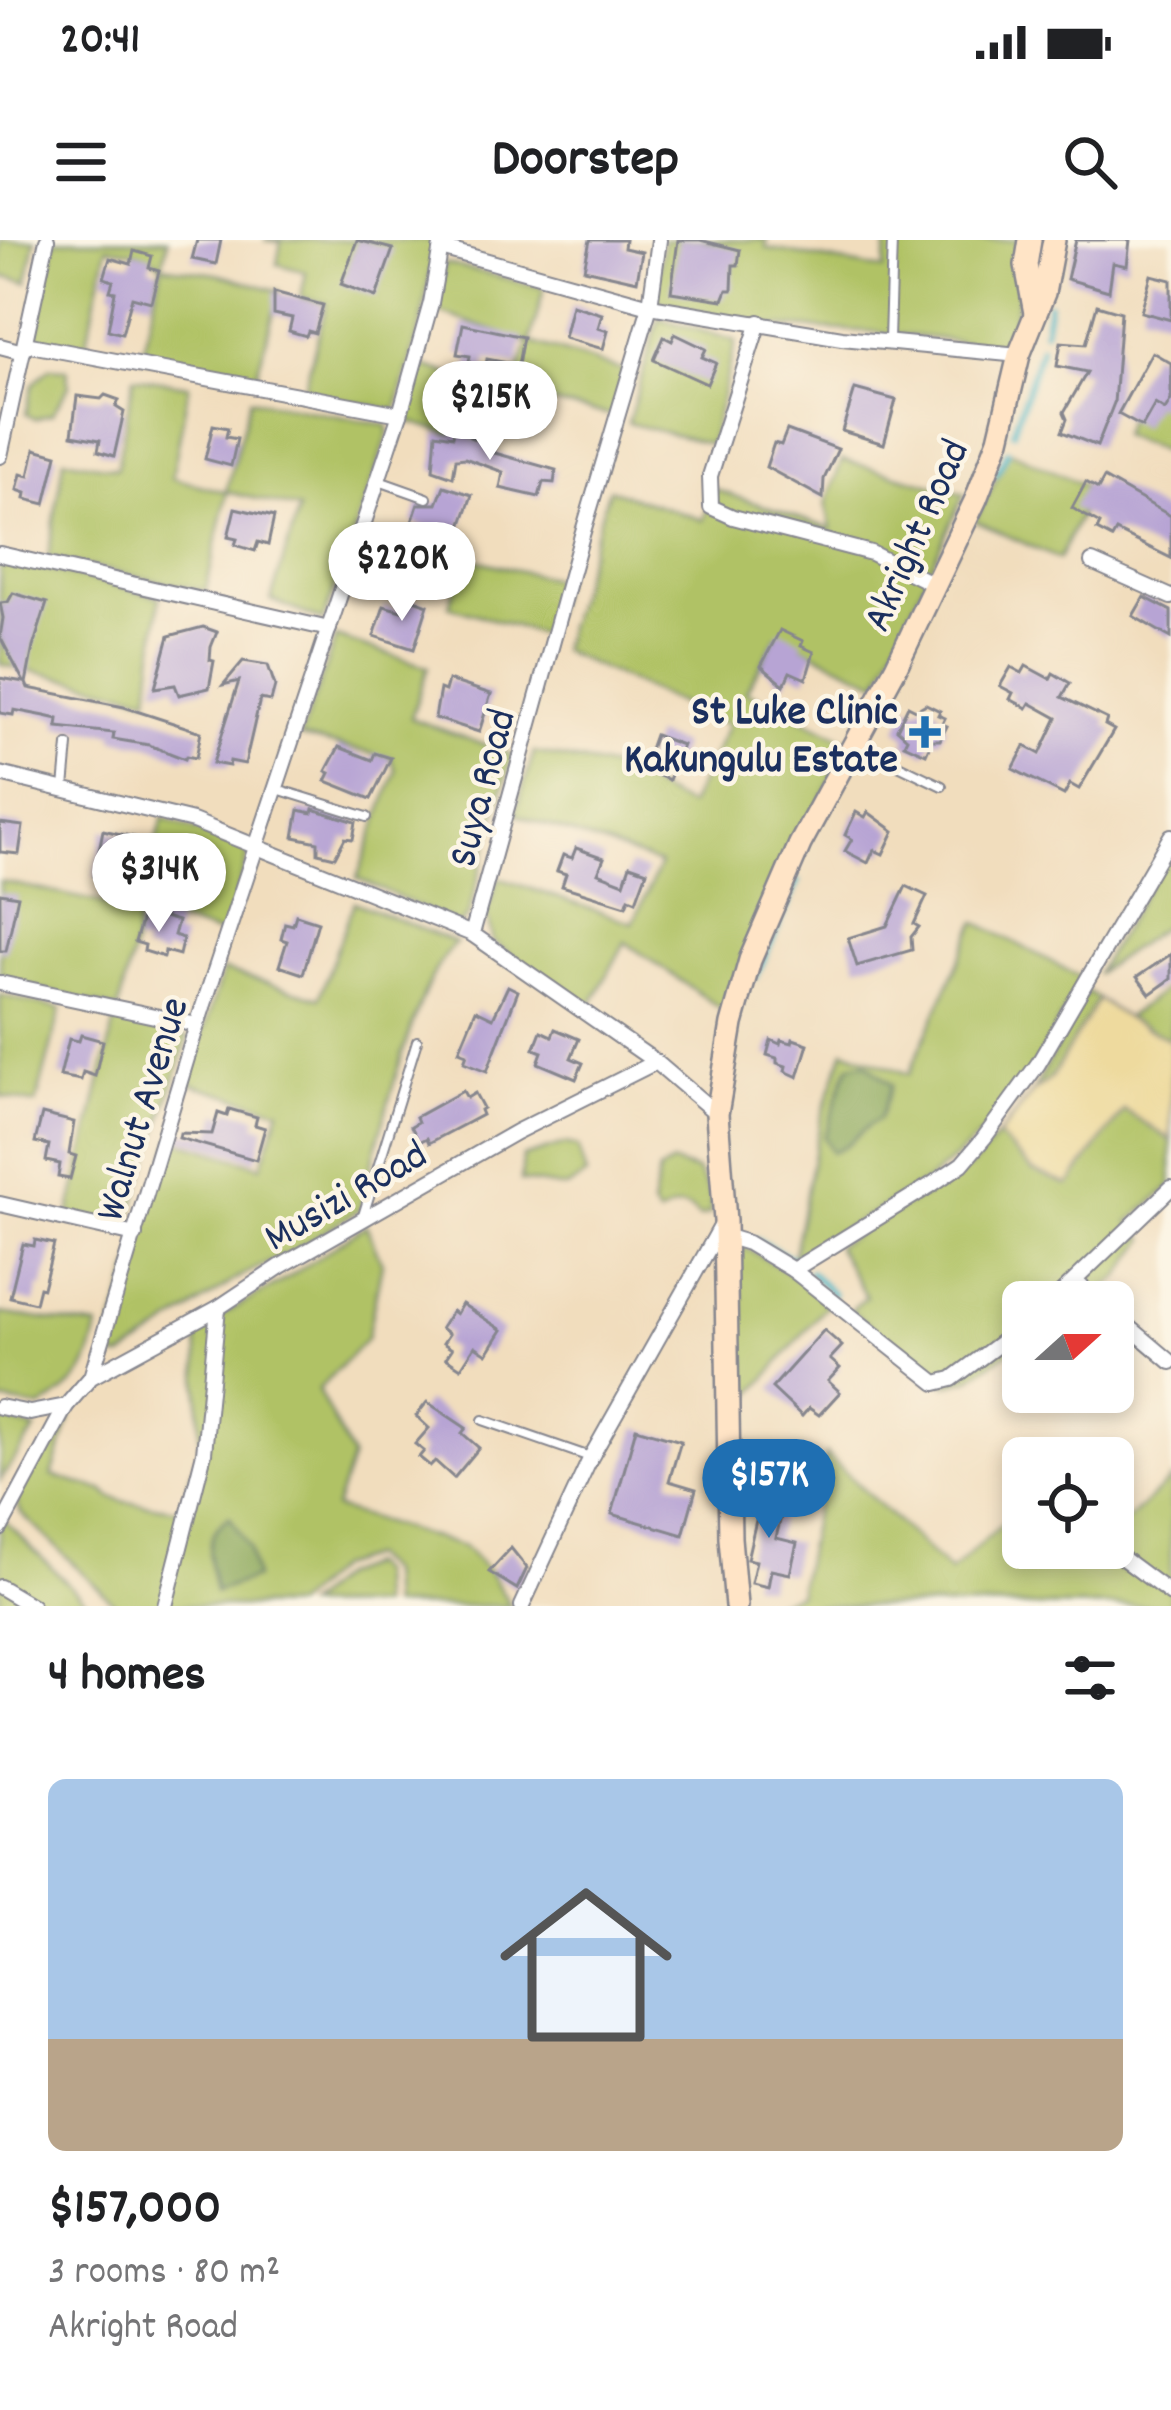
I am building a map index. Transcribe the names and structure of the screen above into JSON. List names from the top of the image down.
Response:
{
  "streets": {
    "street": [
      "Akright Road",
      "Suya Road",
      "Walnut Avenue",
      "Musizi Road"
    ]
  },
  "crossings": [
    ["Walnut Avenue", "Musizi Road"]
  ],
  "places": {
    "health": ["St Luke Clinic Kakungulu Estate"]
  },
  "north": "right",
  "page": {
    "status": "20:41",
    "header": "Doorstep",
    "price": [
      "$215K",
      "$220K",
      "$314K",
      "$157K"
    ],
    "heading": "4 homes",
    "list": [
      {
        "name": "$157,000",
        "note": "3 rooms · 80 m² · Akright Road"
      }
    ]
  }
}
